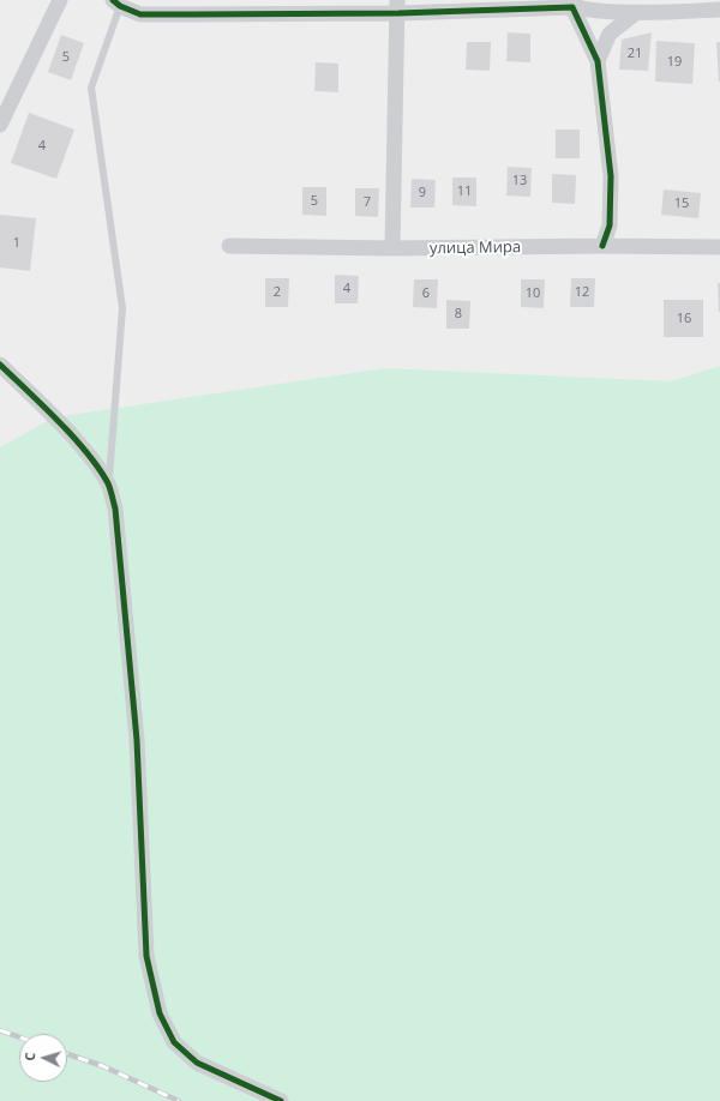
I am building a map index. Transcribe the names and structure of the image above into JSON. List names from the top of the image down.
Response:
{
  "streets": {
    "street": ["улица Мира"]
  },
  "house_numbers": [
    "21",
    "5",
    "19",
    "4",
    "13",
    "11",
    "9",
    "5",
    "7",
    "15",
    "1",
    "4",
    "2",
    "12",
    "6",
    "10",
    "8",
    "16"
  ],
  "north": "left"
}
